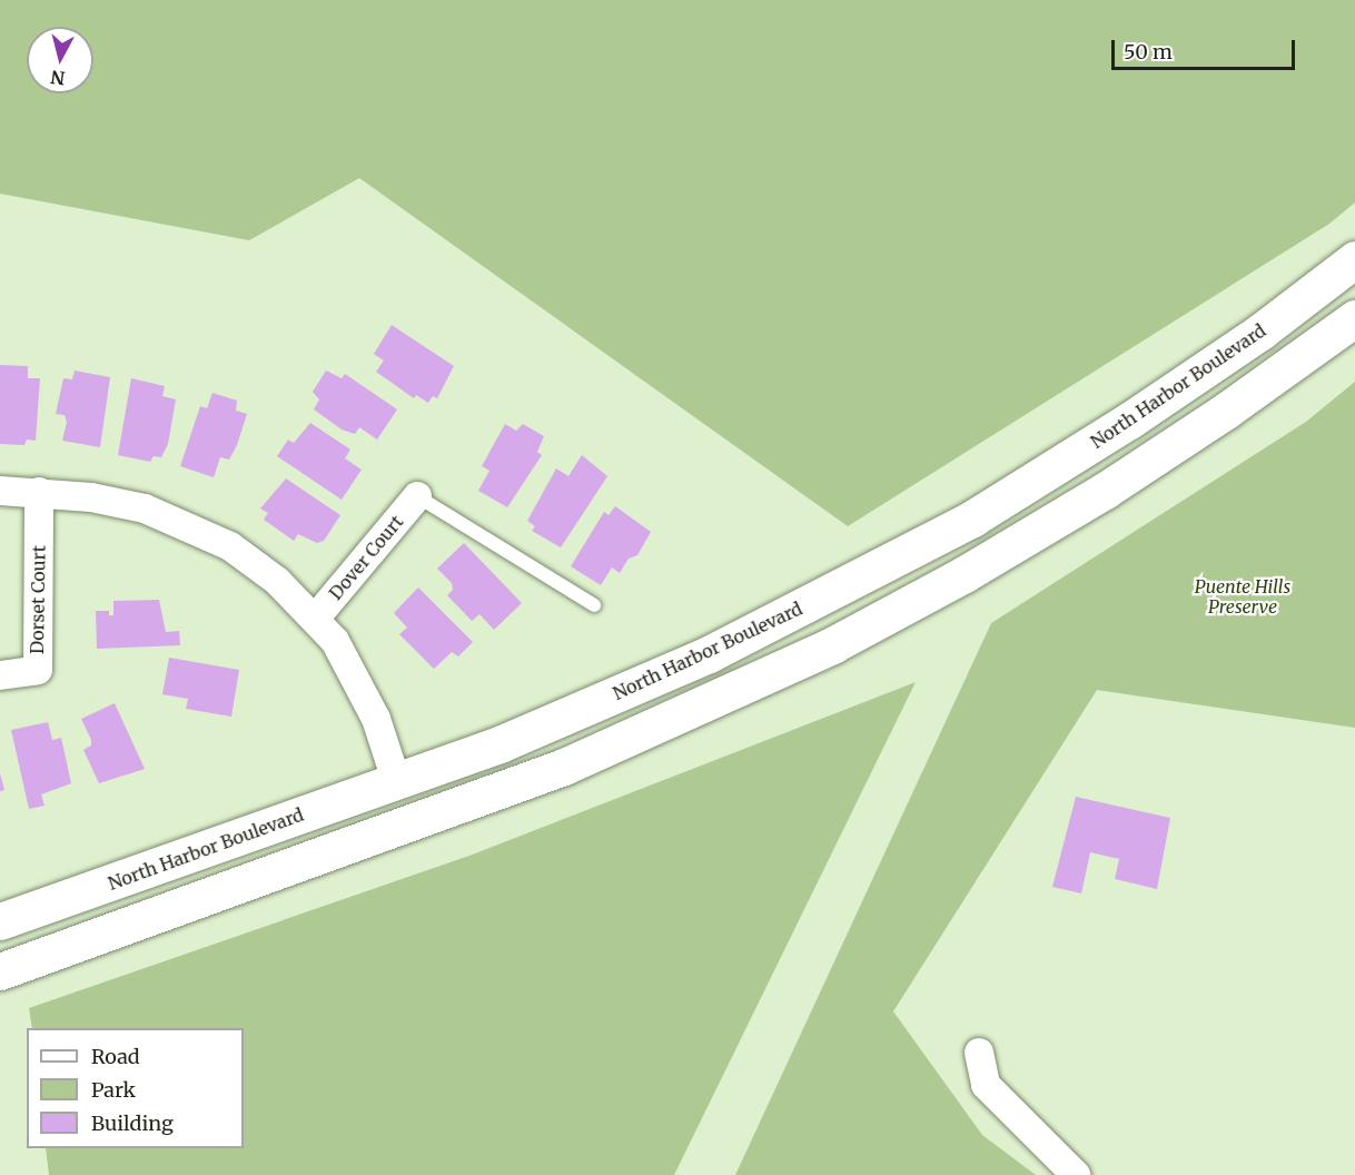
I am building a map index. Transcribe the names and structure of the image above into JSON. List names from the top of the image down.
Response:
{
  "streets": {
    "main road": ["North Harbor Boulevard"],
    "street": ["Dover Court", "Dorset Court"]
  },
  "parks": ["Puente Hills Preserve"],
  "legend": ["Road", "Park", "Building"],
  "scale_bar": "50 m",
  "north": "bottom"
}
